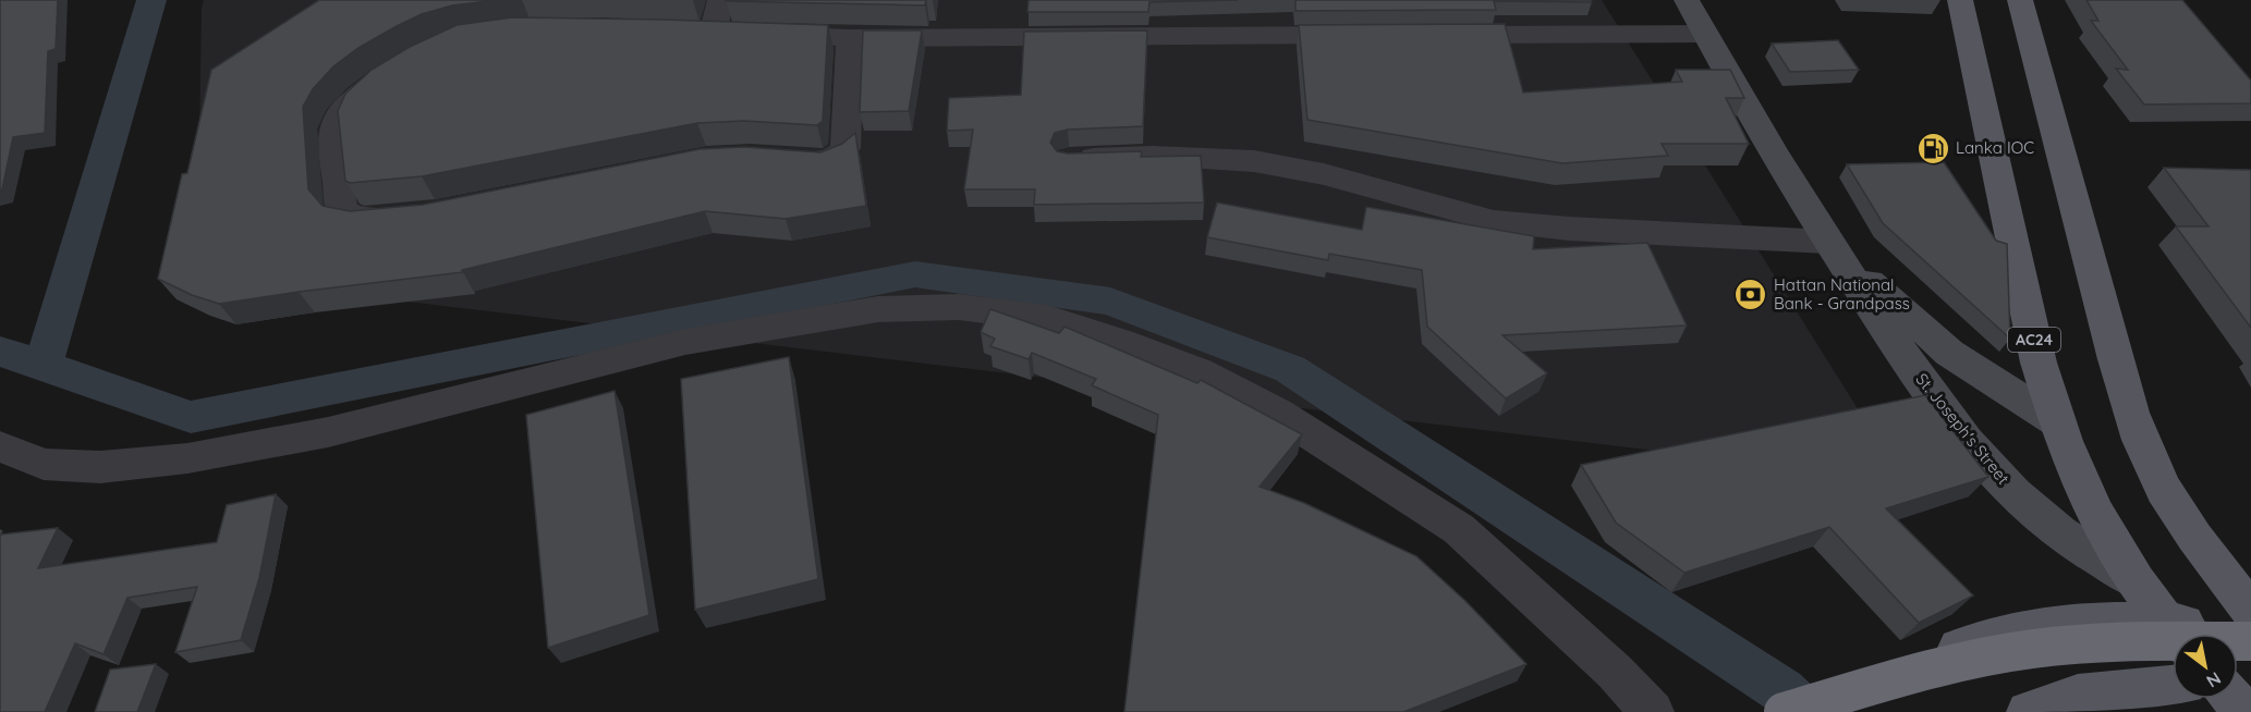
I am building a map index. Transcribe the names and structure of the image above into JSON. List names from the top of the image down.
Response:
{
  "streets": {
    "main road": ["AC24", "St. Joseph's Street"]
  },
  "crossings": [
    ["AC24", "St. Joseph's Street"]
  ],
  "places": {
    "fuel station": ["Lanka IOC"],
    "bank": ["Hattan National Bank - Grandpass"]
  },
  "north": "bottom right"
}
